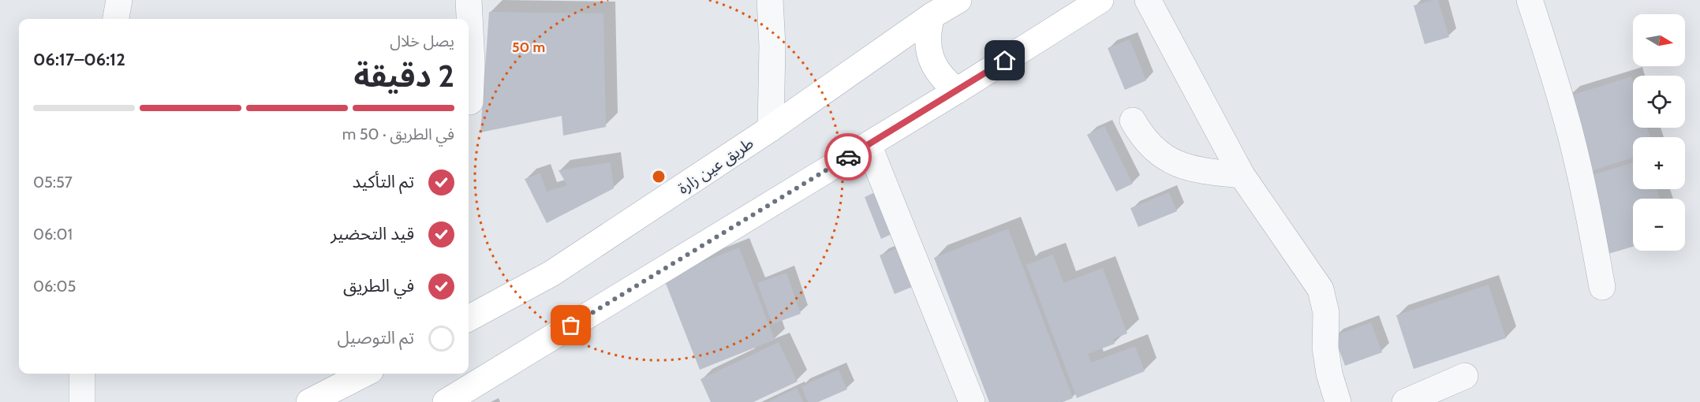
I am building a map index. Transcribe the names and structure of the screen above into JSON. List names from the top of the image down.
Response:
{
  "streets": {
    "main road": ["طريق عين زارة"]
  },
  "north": "right",
  "page": {
    "map_buttons": ["+", "−"],
    "heading": ["2 دقيقة", "يصل خلال", "06:12–06:17"],
    "bar": "في الطريق · 50 m",
    "list": [
      ["تم التأكيد", "05:57"],
      ["قيد التحضير", "06:01"],
      ["في الطريق", "06:05"],
      "تم التوصيل"
    ]
  },
  "rings": ["50 m"]
}
